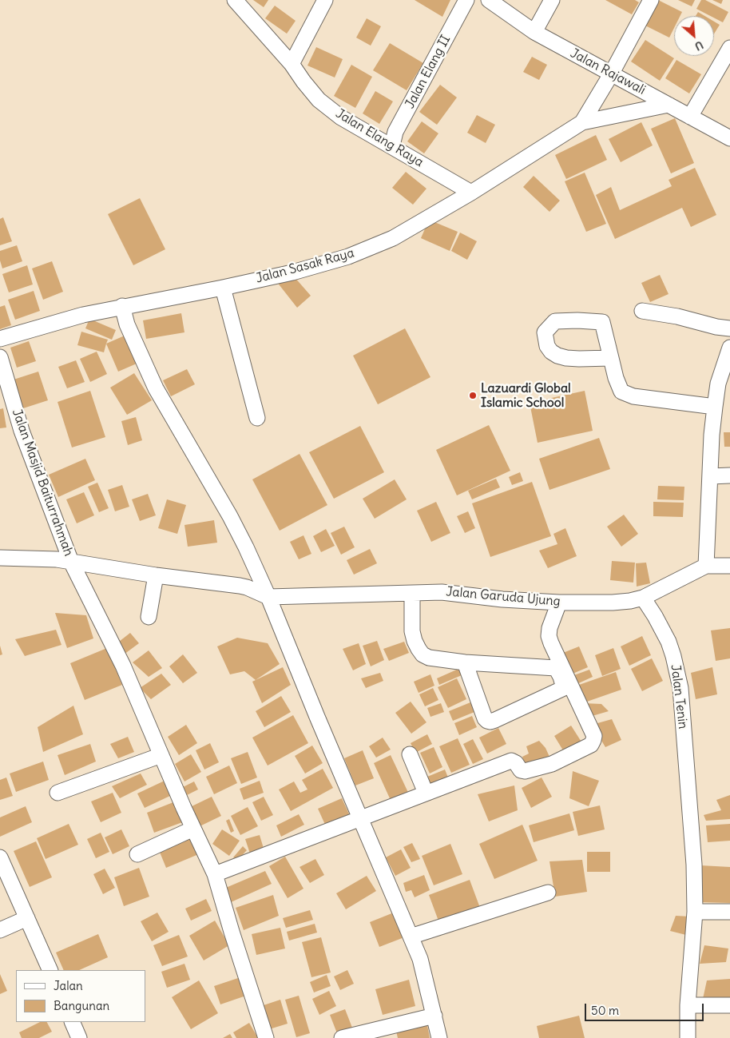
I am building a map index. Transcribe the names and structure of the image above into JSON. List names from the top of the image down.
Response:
{
  "streets": {
    "street": [
      "Jalan Elang II",
      "Jalan Rajawali",
      "Jalan Elang Raya",
      "Jalan Sasak Raya",
      "Jalan Masjid Baiturrahmah",
      "Jalan Garuda Ujung",
      "Jalan Tenin"
    ]
  },
  "crossings": [
    ["Jalan Elang II", "Jalan Elang Raya"],
    ["Jalan Rajawali", "Jalan Sasak Raya"],
    ["Jalan Elang Raya", "Jalan Sasak Raya"],
    ["Jalan Garuda Ujung", "Jalan Tenin"]
  ],
  "places": ["Lazuardi Global Islamic School"],
  "legend": ["Jalan", "Bangunan"],
  "scale_bar": "50 m",
  "north": "bottom right"
}
